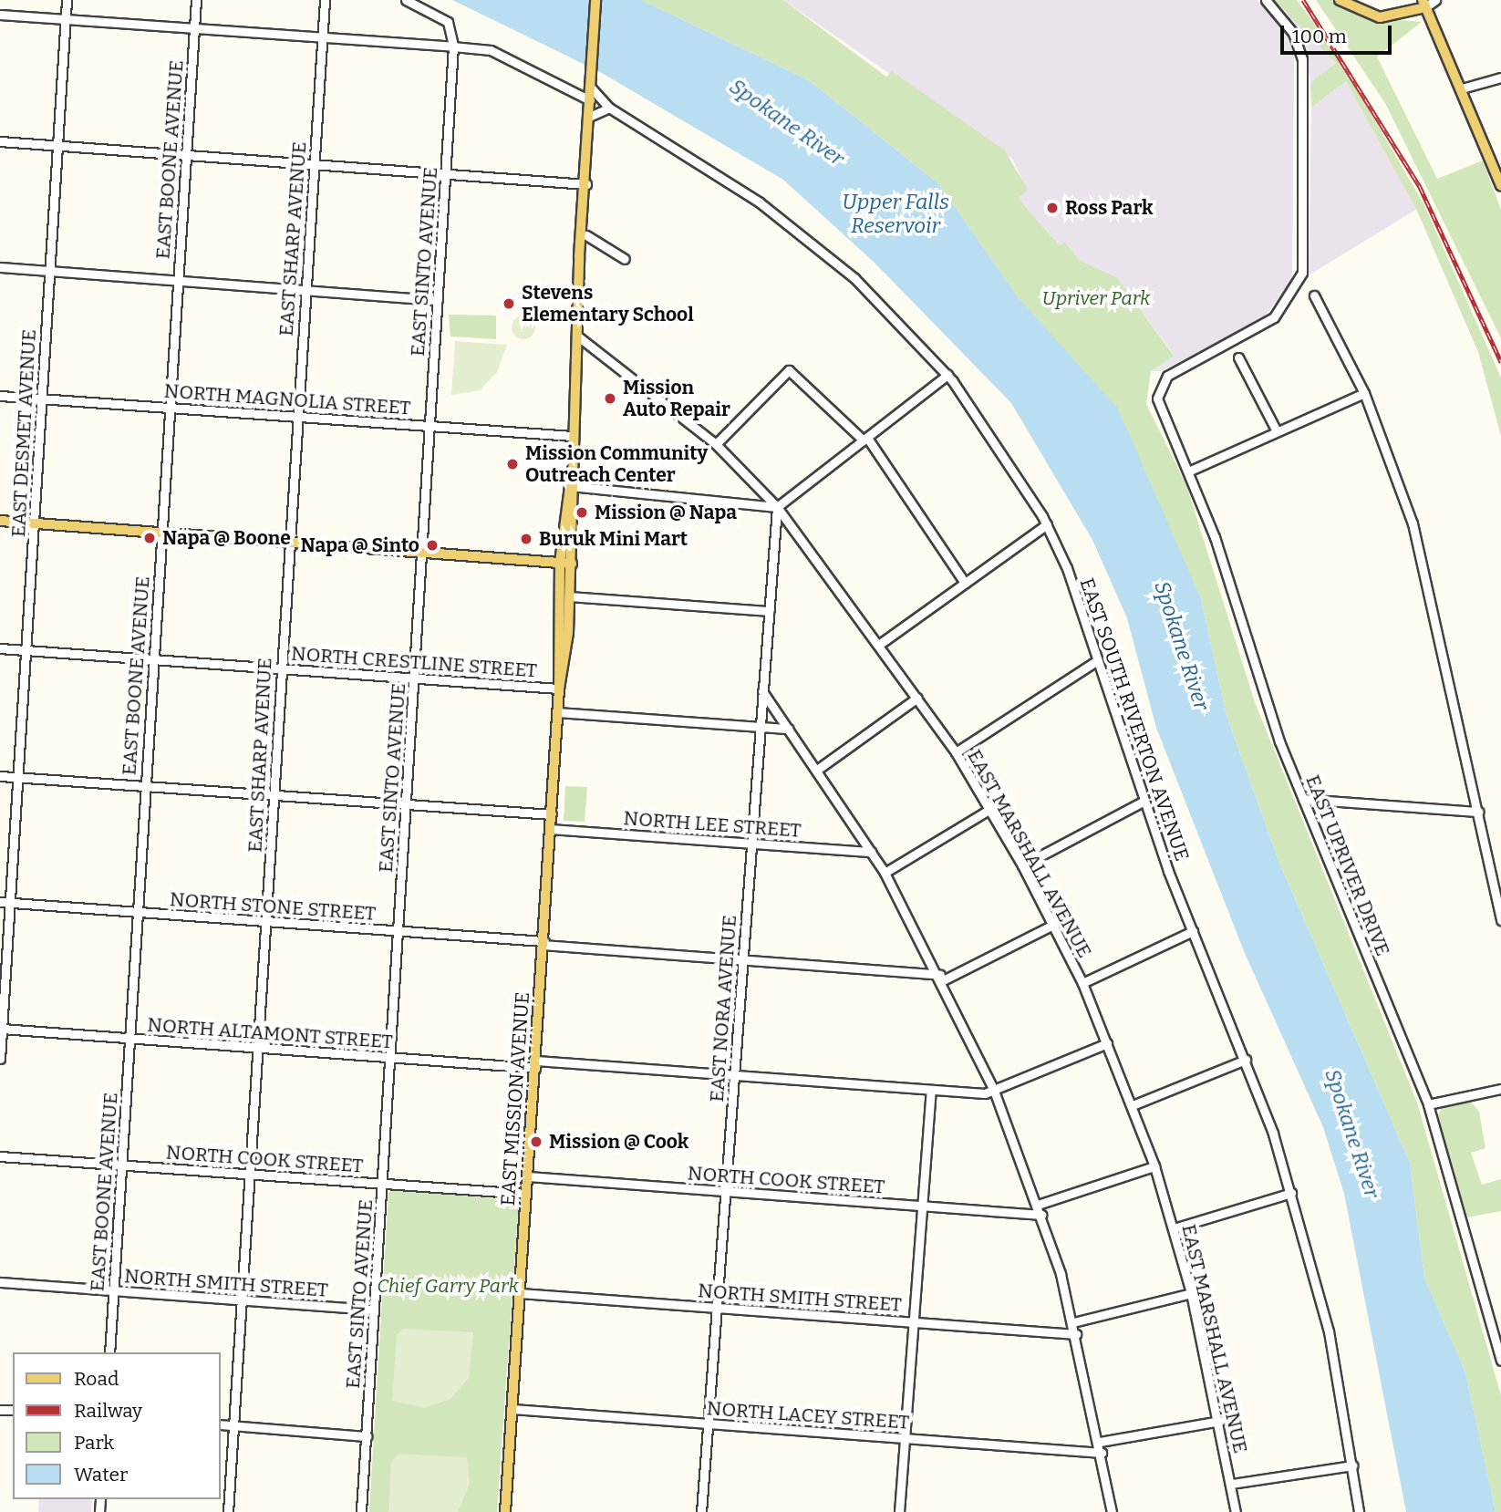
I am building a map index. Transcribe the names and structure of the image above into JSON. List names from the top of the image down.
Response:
{
  "streets": {
    "main road": ["EAST MISSION AVENUE"],
    "street": [
      "EAST BOONE AVENUE",
      "EAST SHARP AVENUE",
      "EAST SINTO AVENUE",
      "NORTH MAGNOLIA STREET",
      "EAST DESMET AVENUE",
      "NORTH CRESTLINE STREET",
      "EAST SOUTH RIVERTON AVENUE",
      "NORTH LEE STREET",
      "EAST MARSHALL AVENUE",
      "EAST UPRIVER DRIVE",
      "NORTH STONE STREET",
      "EAST NORA AVENUE",
      "NORTH ALTAMONT STREET",
      "NORTH COOK STREET",
      "NORTH SMITH STREET",
      "NORTH LACEY STREET"
    ]
  },
  "crossings": [
    ["EAST BOONE AVENUE", "NORTH MAGNOLIA STREET"],
    ["EAST BOONE AVENUE", "NORTH CRESTLINE STREET"],
    ["EAST BOONE AVENUE", "NORTH STONE STREET"],
    ["EAST BOONE AVENUE", "NORTH ALTAMONT STREET"],
    ["EAST BOONE AVENUE", "NORTH COOK STREET"],
    ["EAST BOONE AVENUE", "NORTH SMITH STREET"],
    ["EAST SHARP AVENUE", "NORTH MAGNOLIA STREET"],
    ["EAST SHARP AVENUE", "NORTH CRESTLINE STREET"],
    ["EAST SHARP AVENUE", "NORTH STONE STREET"],
    ["EAST SHARP AVENUE", "NORTH ALTAMONT STREET"],
    ["EAST SHARP AVENUE", "NORTH COOK STREET"],
    ["EAST SHARP AVENUE", "NORTH SMITH STREET"],
    ["EAST SINTO AVENUE", "NORTH MAGNOLIA STREET"],
    ["EAST SINTO AVENUE", "NORTH CRESTLINE STREET"],
    ["EAST SINTO AVENUE", "NORTH STONE STREET"],
    ["EAST SINTO AVENUE", "NORTH ALTAMONT STREET"],
    ["EAST SINTO AVENUE", "NORTH COOK STREET"],
    ["EAST SINTO AVENUE", "NORTH SMITH STREET"],
    ["NORTH MAGNOLIA STREET", "EAST DESMET AVENUE"],
    ["NORTH MAGNOLIA STREET", "EAST MISSION AVENUE"],
    ["EAST DESMET AVENUE", "NORTH CRESTLINE STREET"],
    ["EAST DESMET AVENUE", "NORTH STONE STREET"],
    ["EAST DESMET AVENUE", "NORTH ALTAMONT STREET"],
    ["NORTH CRESTLINE STREET", "EAST MISSION AVENUE"],
    ["EAST SOUTH RIVERTON AVENUE", "EAST MISSION AVENUE"],
    ["NORTH LEE STREET", "EAST NORA AVENUE"],
    ["NORTH LEE STREET", "EAST MISSION AVENUE"],
    ["EAST MARSHALL AVENUE", "EAST NORA AVENUE"],
    ["EAST MARSHALL AVENUE", "NORTH ALTAMONT STREET"],
    ["EAST MARSHALL AVENUE", "EAST MISSION AVENUE"],
    ["NORTH STONE STREET", "EAST NORA AVENUE"],
    ["NORTH STONE STREET", "EAST MISSION AVENUE"],
    ["EAST NORA AVENUE", "NORTH ALTAMONT STREET"],
    ["EAST NORA AVENUE", "NORTH COOK STREET"],
    ["EAST NORA AVENUE", "NORTH SMITH STREET"],
    ["EAST NORA AVENUE", "NORTH LACEY STREET"],
    ["NORTH ALTAMONT STREET", "EAST MISSION AVENUE"],
    ["EAST MISSION AVENUE", "NORTH COOK STREET"],
    ["EAST MISSION AVENUE", "NORTH SMITH STREET"],
    ["EAST MISSION AVENUE", "NORTH LACEY STREET"]
  ],
  "water": ["Spokane River", "Upper Falls Reservoir"],
  "parks": ["Upriver Park", "Chief Garry Park"],
  "places": [
    "Ross Park",
    "Stevens Elementary School",
    "Mission Auto Repair",
    "Mission Community Outreach Center",
    "Mission @ Napa",
    "Napa @ Boone",
    "Buruk Mini Mart",
    "Napa @ Sinto",
    "Mission @ Cook"
  ],
  "legend": [
    "Road",
    "Railway",
    "Park",
    "Water"
  ],
  "scale_bar": "100 m"
}
